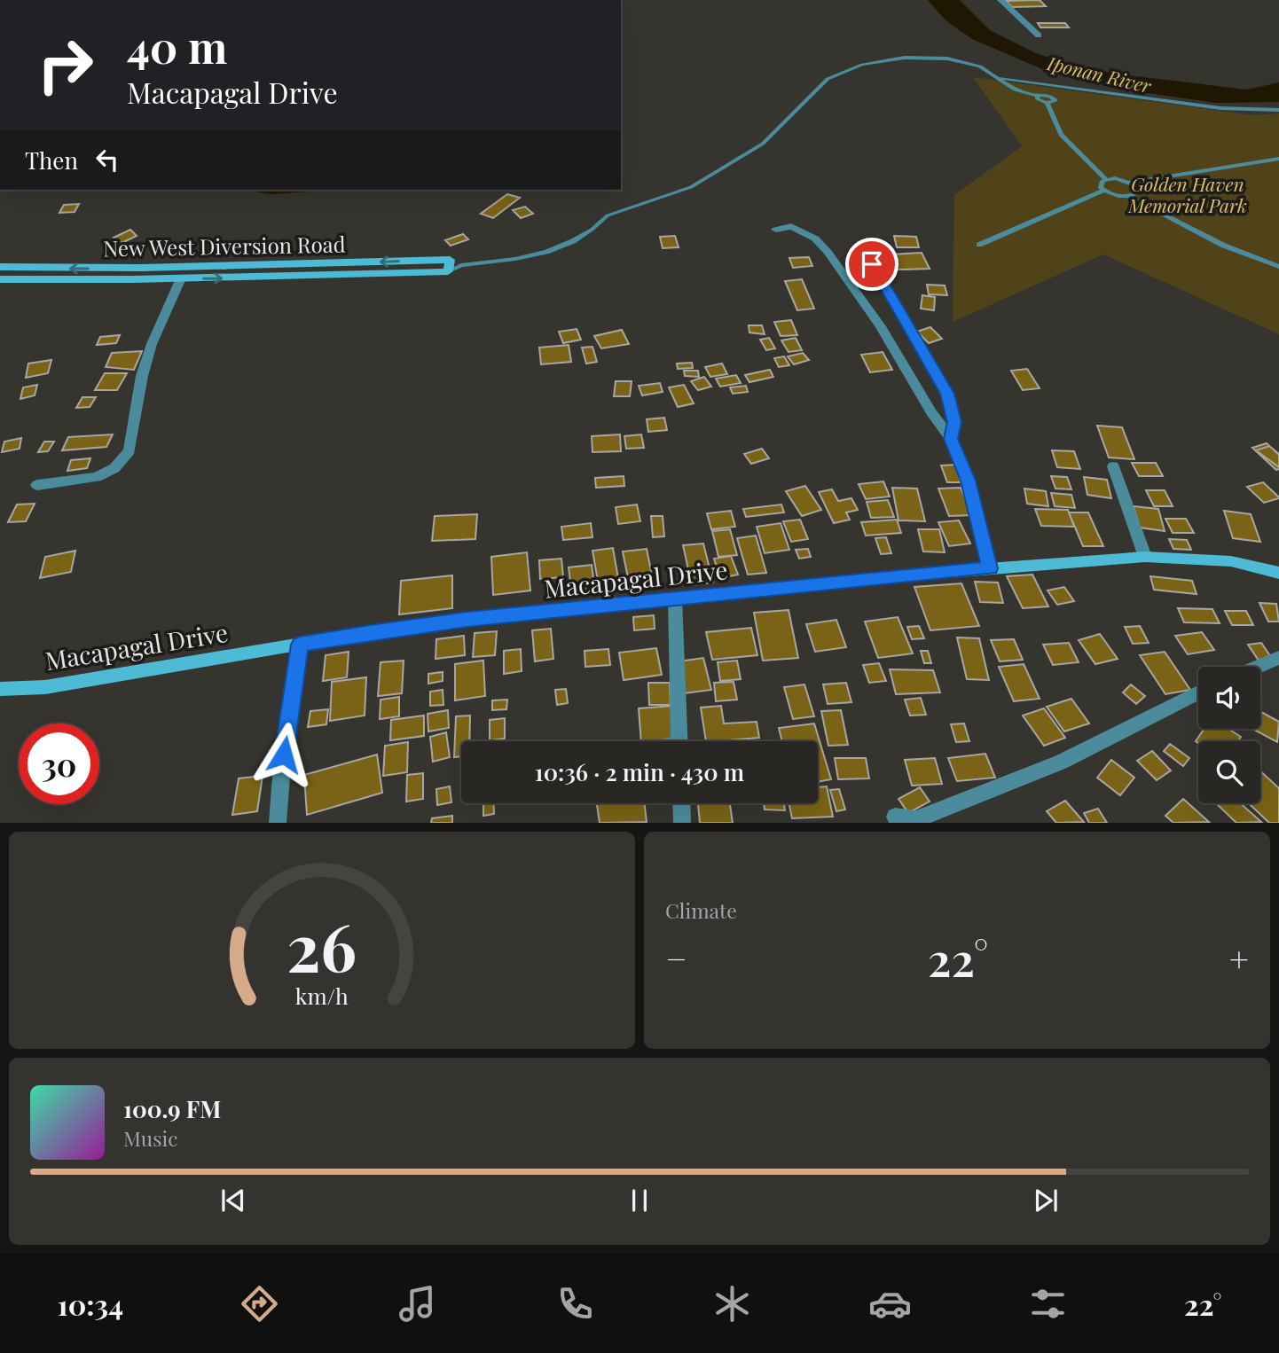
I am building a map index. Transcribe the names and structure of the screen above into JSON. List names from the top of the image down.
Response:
{
  "streets": {
    "street": ["New West Diversion Road", "Macapagal Drive"]
  },
  "water": ["Iponan River"],
  "parks": ["Golden Haven Memorial Park"],
  "page": {
    "turn": ["40 m", "Macapagal Drive"],
    "then": "Then",
    "limit": "30",
    "trip": "10:36 · 2 min · 430 m",
    "tile": "Climate",
    "heat": ["−", "22°", "+"],
    "song": ["100.9 FM", "Music"],
    "tabs": ["10:34", "22°"],
    "gauge": ["26", "km/h"]
  }
}
